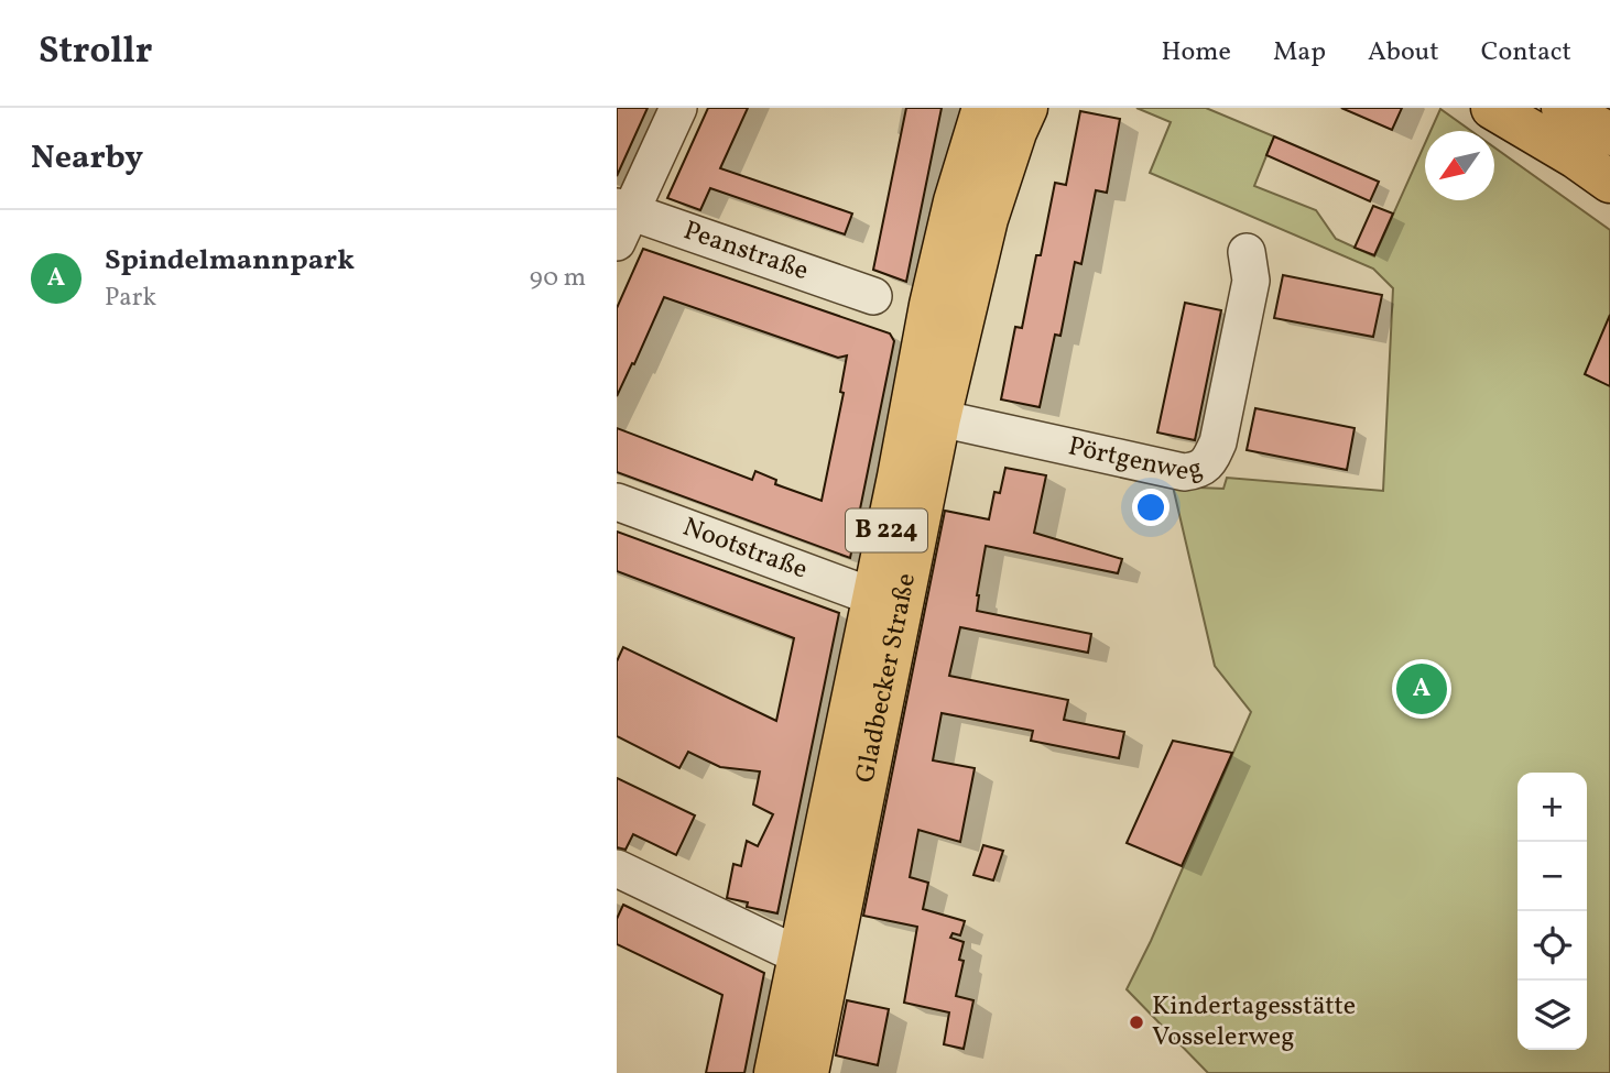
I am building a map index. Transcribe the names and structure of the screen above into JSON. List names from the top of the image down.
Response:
{
  "streets": {
    "main road": ["B 224", "Gladbecker Straße"],
    "street": ["Peanstraße", "Pörtgenweg", "Nootstraße"]
  },
  "crossings": [
    ["Pörtgenweg", "Gladbecker Straße"],
    ["Nootstraße", "Gladbecker Straße"]
  ],
  "places": ["Kindertagesstätte Vosselerweg"],
  "north": "bottom left",
  "page": {
    "header": "Strollr",
    "nav": [
      "Home",
      "Map",
      "About",
      "Contact"
    ],
    "heading": "Nearby",
    "list": [
      {
        "mark": "A",
        "name": "Spindelmannpark",
        "note": "Park",
        "value": "90 m"
      }
    ],
    "pins": "A",
    "map_buttons": ["+", "−"]
  }
}
